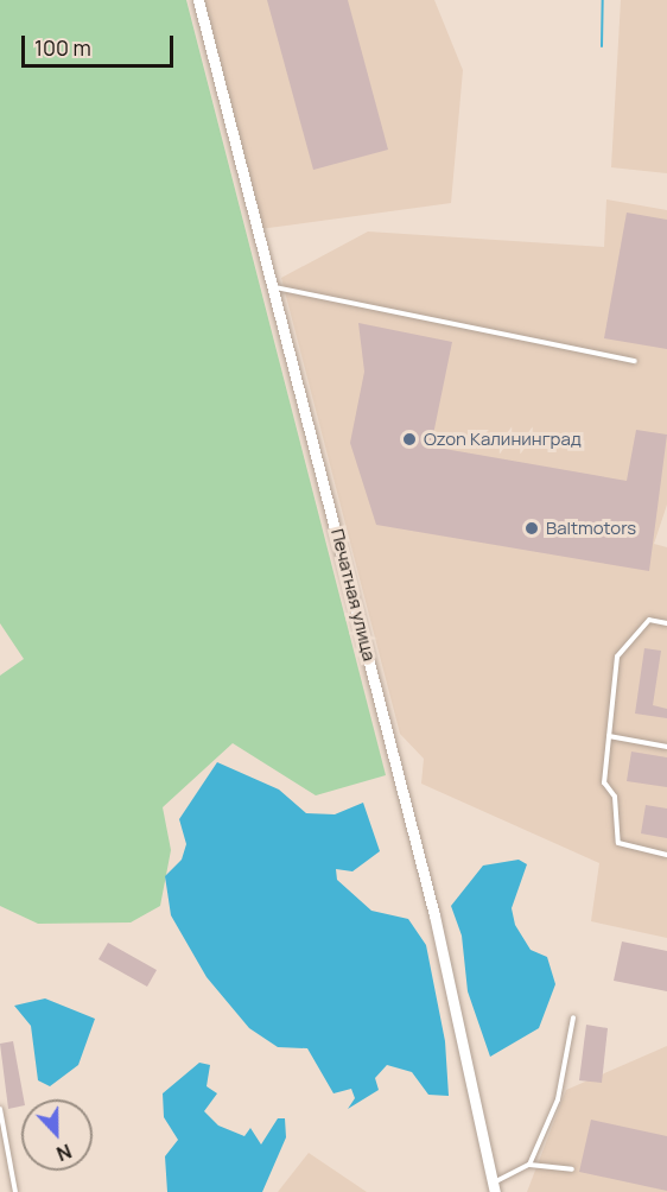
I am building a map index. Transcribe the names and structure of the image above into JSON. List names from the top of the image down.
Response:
{
  "streets": {
    "street": ["Печатная улица"]
  },
  "places": ["Ozon Калининград", "Baltmotors"],
  "scale_bar": "100 m",
  "north": "bottom"
}
